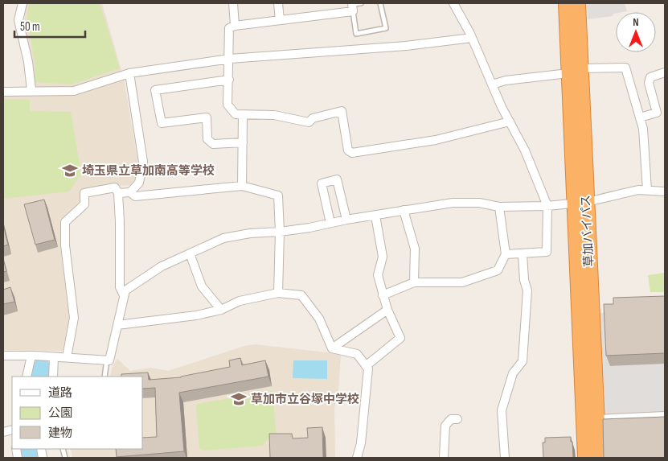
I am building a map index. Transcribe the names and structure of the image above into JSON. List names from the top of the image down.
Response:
{
  "streets": {
    "highway": ["草加バイパス"]
  },
  "places": {
    "school or university": ["埼玉県立草加南高等学校", "草加市立谷塚中学校"]
  },
  "legend": ["道路", "公園", "建物"],
  "scale_bar": "50 m",
  "north": "top"
}
